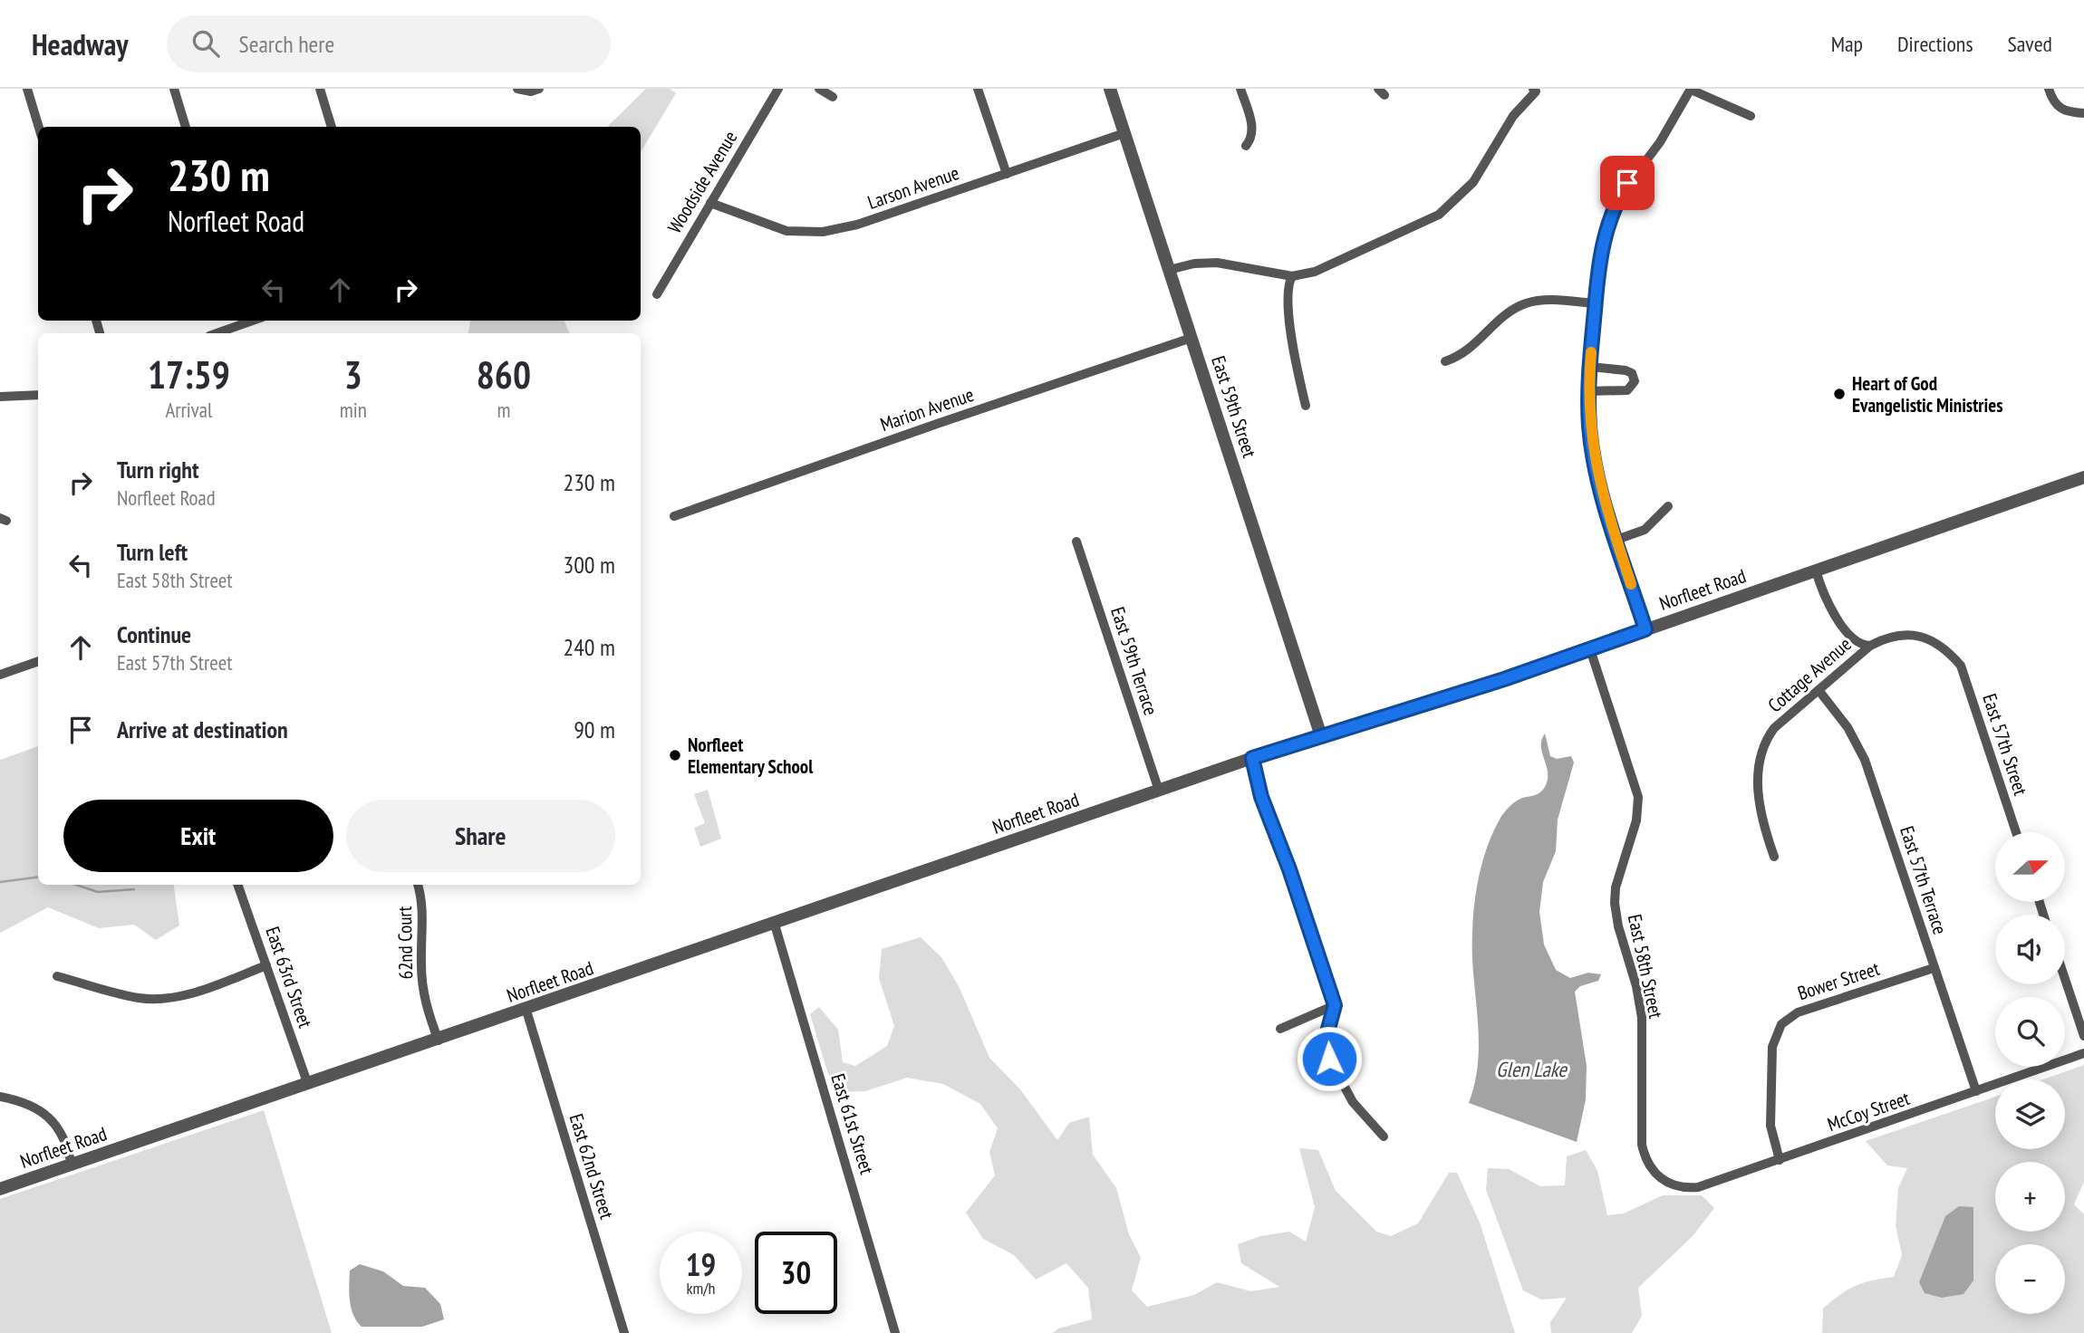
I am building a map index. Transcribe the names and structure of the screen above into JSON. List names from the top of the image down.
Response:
{
  "streets": {
    "street": [
      "Woodside Avenue",
      "Larson Avenue",
      "East 59th Street",
      "Marion Avenue",
      "Norfleet Road",
      "East 59th Terrace",
      "Cottage Avenue",
      "East 57th Street",
      "East 57th Terrace",
      "62nd Court",
      "East 58th Street",
      "East 63rd Street",
      "Bower Street",
      "McCoy Street",
      "East 61st Street",
      "East 62nd Street"
    ]
  },
  "crossings": [
    ["Woodside Avenue", "Larson Avenue"],
    ["Larson Avenue", "East 59th Street"],
    ["East 59th Street", "Marion Avenue"],
    ["East 59th Street", "Norfleet Road"],
    ["Norfleet Road", "East 59th Terrace"],
    ["Norfleet Road", "62nd Court"],
    ["Norfleet Road", "East 58th Street"],
    ["Norfleet Road", "East 63rd Street"],
    ["Norfleet Road", "East 61st Street"],
    ["Norfleet Road", "East 62nd Street"],
    ["Cottage Avenue", "East 57th Street"],
    ["Cottage Avenue", "East 57th Terrace"],
    ["East 57th Terrace", "Bower Street"],
    ["East 57th Terrace", "McCoy Street"],
    ["East 58th Street", "McCoy Street"],
    ["Bower Street", "McCoy Street"]
  ],
  "water": ["Glen Lake"],
  "places": ["Heart of God Evangelistic Ministries", "Norfleet Elementary School"],
  "north": "right",
  "page": {
    "header": "Headway",
    "search": "Search here",
    "nav": ["Map", "Directions", "Saved"],
    "turn": ["230 m", "Norfleet Road"],
    "eta": [
      "17:59",
      "Arrival",
      "3",
      "min",
      "860",
      "m"
    ],
    "list": [
      {
        "name": "Turn right",
        "note": "Norfleet Road",
        "value": "230 m"
      },
      {
        "name": "Turn left",
        "note": "East 58th Street",
        "value": "300 m"
      },
      {
        "name": "Continue",
        "note": "East 57th Street",
        "value": "240 m"
      },
      {
        "name": "Arrive at destination",
        "value": "90 m"
      }
    ],
    "buttons": ["Exit", "Share"],
    "map_buttons": ["+", "−"],
    "speed": "19 km/h",
    "limit": "30"
  }
}
